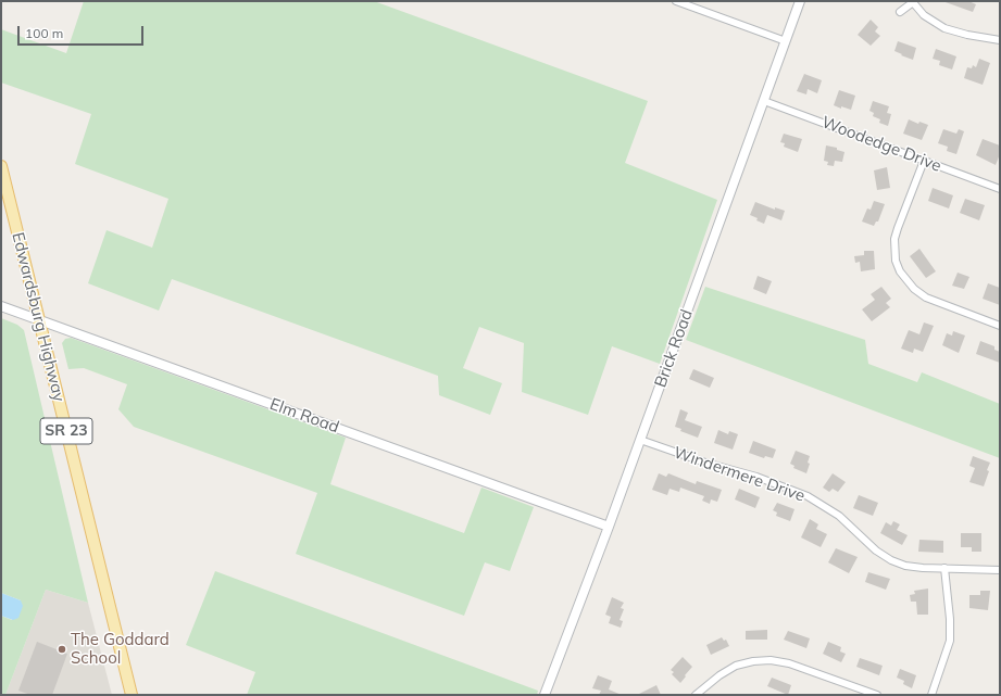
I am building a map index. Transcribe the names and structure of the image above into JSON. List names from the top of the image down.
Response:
{
  "streets": {
    "main road": ["Edwardsburg Highway", "SR 23"],
    "street": [
      "Woodedge Drive",
      "Brick Road",
      "Elm Road",
      "Windermere Drive"
    ]
  },
  "crossings": [
    ["Woodedge Drive", "Brick Road"],
    ["Edwardsburg Highway", "Elm Road"],
    ["Brick Road", "Elm Road"],
    ["Brick Road", "Windermere Drive"]
  ],
  "places": ["The Goddard School"],
  "scale_bar": "100 m"
}
